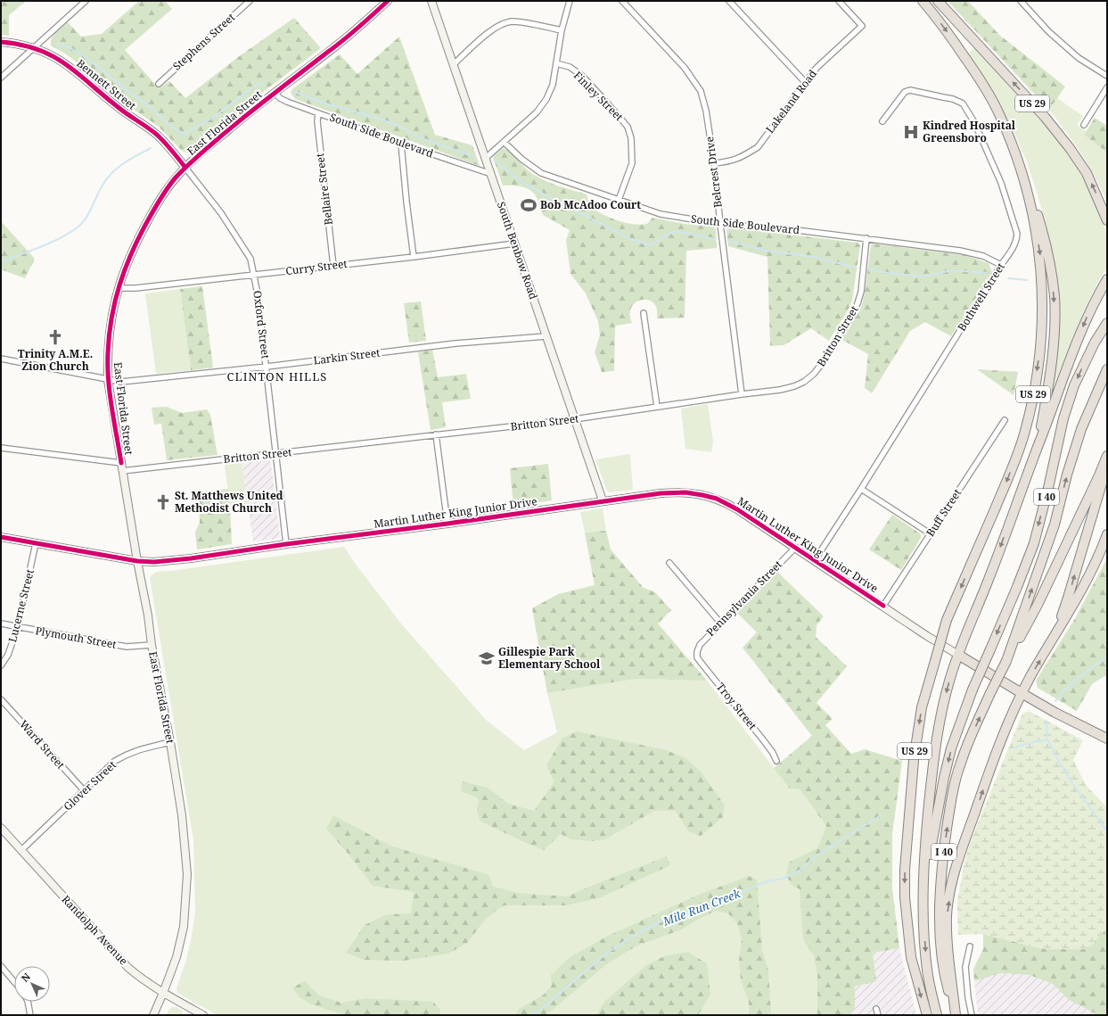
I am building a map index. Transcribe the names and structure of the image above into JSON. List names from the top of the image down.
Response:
{
  "streets": {
    "highway": ["US 29", "I 40", "Martin Luther King Junior Drive"],
    "main road": [
      "Bennett Street",
      "East Florida Street",
      "South Benbow Road",
      "Randolph Avenue"
    ],
    "street": [
      "Stephens Street",
      "Finley Street",
      "Lakeland Road",
      "South Side Boulevard",
      "Belcrest Drive",
      "Bellaire Street",
      "Curry Street",
      "Bothwell Street",
      "Oxford Street",
      "Britton Street",
      "Larkin Street",
      "Buff Street",
      "Pennsylvania Street",
      "Lucerne Street",
      "Plymouth Street",
      "Troy Street",
      "Ward Street",
      "Glover Street"
    ]
  },
  "crossings": [
    ["Bennett Street", "East Florida Street"],
    ["Bennett Street", "Oxford Street"],
    ["Finley Street", "South Side Boulevard"],
    ["Lakeland Road", "Belcrest Drive"],
    ["East Florida Street", "South Side Boulevard"],
    ["East Florida Street", "Curry Street"],
    ["East Florida Street", "Oxford Street"],
    ["East Florida Street", "Britton Street"],
    ["East Florida Street", "Larkin Street"],
    ["East Florida Street", "Martin Luther King Junior Drive"],
    ["East Florida Street", "Plymouth Street"],
    ["East Florida Street", "Glover Street"],
    ["East Florida Street", "Randolph Avenue"],
    ["South Side Boulevard", "Belcrest Drive"],
    ["South Side Boulevard", "Bellaire Street"],
    ["South Side Boulevard", "South Benbow Road"],
    ["South Side Boulevard", "Bothwell Street"],
    ["South Side Boulevard", "Britton Street"],
    ["Belcrest Drive", "Britton Street"],
    ["Bellaire Street", "Curry Street"],
    ["South Benbow Road", "Curry Street"],
    ["South Benbow Road", "Britton Street"],
    ["South Benbow Road", "Larkin Street"],
    ["South Benbow Road", "Martin Luther King Junior Drive"],
    ["Curry Street", "Oxford Street"],
    ["Bothwell Street", "Martin Luther King Junior Drive"],
    ["Oxford Street", "Britton Street"],
    ["Oxford Street", "Larkin Street"],
    ["Oxford Street", "Martin Luther King Junior Drive"],
    ["Martin Luther King Junior Drive", "Buff Street"],
    ["Martin Luther King Junior Drive", "Pennsylvania Street"],
    ["Martin Luther King Junior Drive", "Lucerne Street"],
    ["Pennsylvania Street", "Troy Street"],
    ["Lucerne Street", "Plymouth Street"],
    ["Ward Street", "Glover Street"],
    ["Glover Street", "Randolph Avenue"]
  ],
  "districts": ["CLINTON HILLS"],
  "water": ["Mile Run Creek"],
  "places": {
    "hospital": ["Kindred Hospital Greensboro"],
    "sports": ["Bob McAdoo Court"],
    "church": ["Trinity A.M.E. Zion Church", "St. Matthews United Methodist Church"],
    "school or university": ["Gillespie Park Elementary School"]
  },
  "north": "top left"
}
